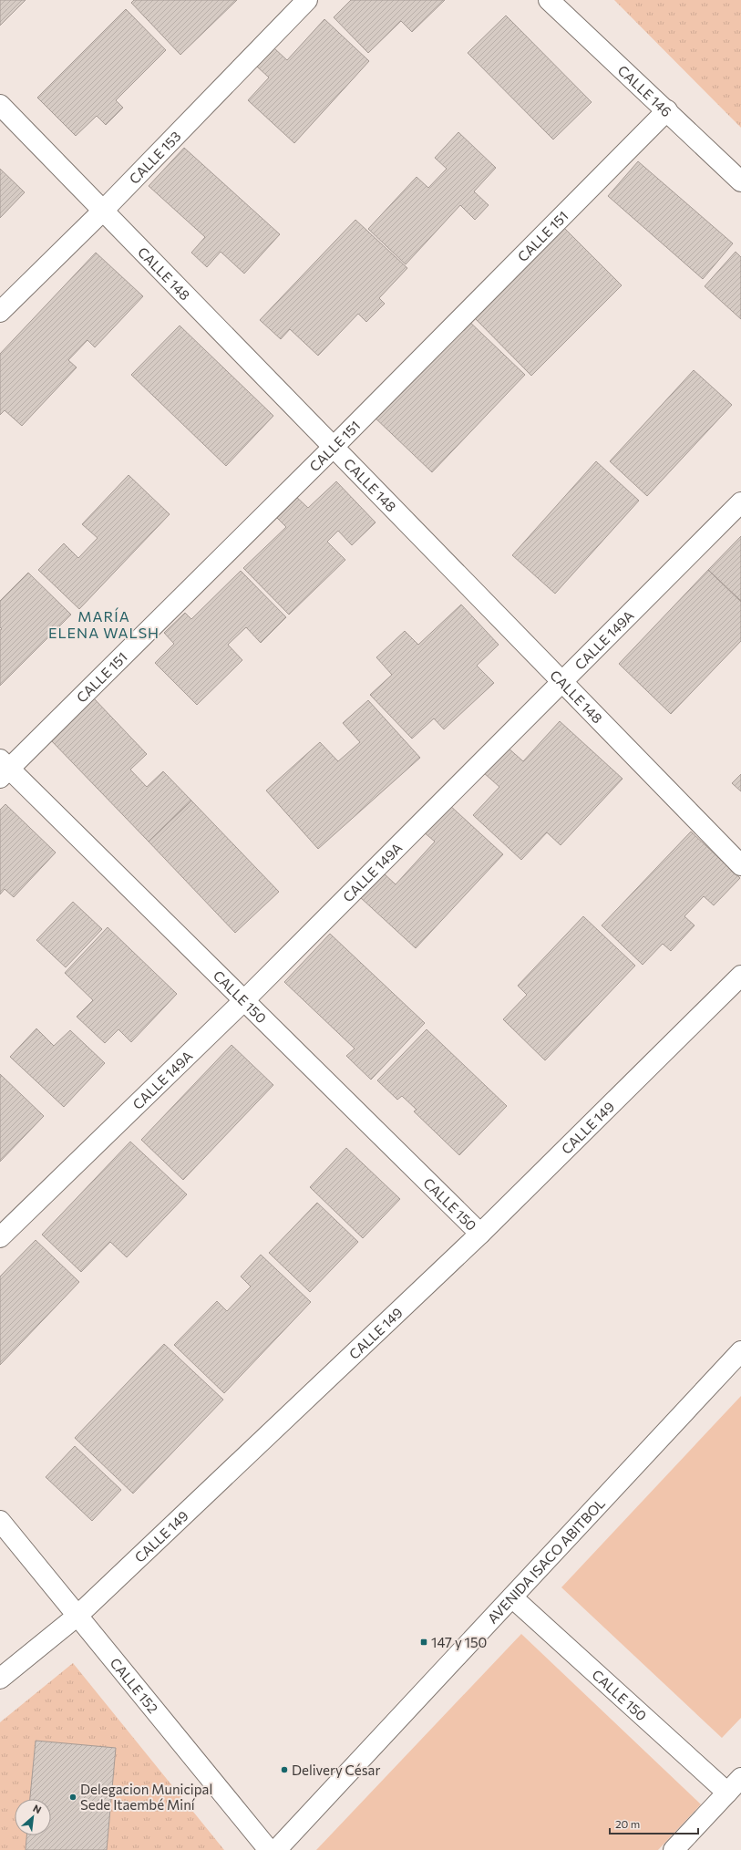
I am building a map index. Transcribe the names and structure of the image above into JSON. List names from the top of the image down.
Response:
{
  "streets": {
    "street": [
      "CALLE 146",
      "CALLE 153",
      "CALLE 151",
      "CALLE 148",
      "CALLE 149A",
      "CALLE 150",
      "CALLE 149",
      "AVENIDA ISACO ABITBOL",
      "CALLE 152"
    ]
  },
  "crossings": [
    ["CALLE 146", "CALLE 151"],
    ["CALLE 153", "CALLE 148"],
    ["CALLE 151", "CALLE 148"],
    ["CALLE 151", "CALLE 150"],
    ["CALLE 148", "CALLE 149A"],
    ["CALLE 149A", "CALLE 150"],
    ["CALLE 150", "CALLE 149"],
    ["CALLE 150", "AVENIDA ISACO ABITBOL"],
    ["CALLE 149", "CALLE 152"]
  ],
  "districts": ["MARÍA ELENA WALSH"],
  "places": {
    "transit": ["147 y 150"],
    "other": ["Delivery César", "Delegacion Municipal Sede Itaembé Miní"]
  },
  "scale_bar": "20 m",
  "north": "top right"
}
